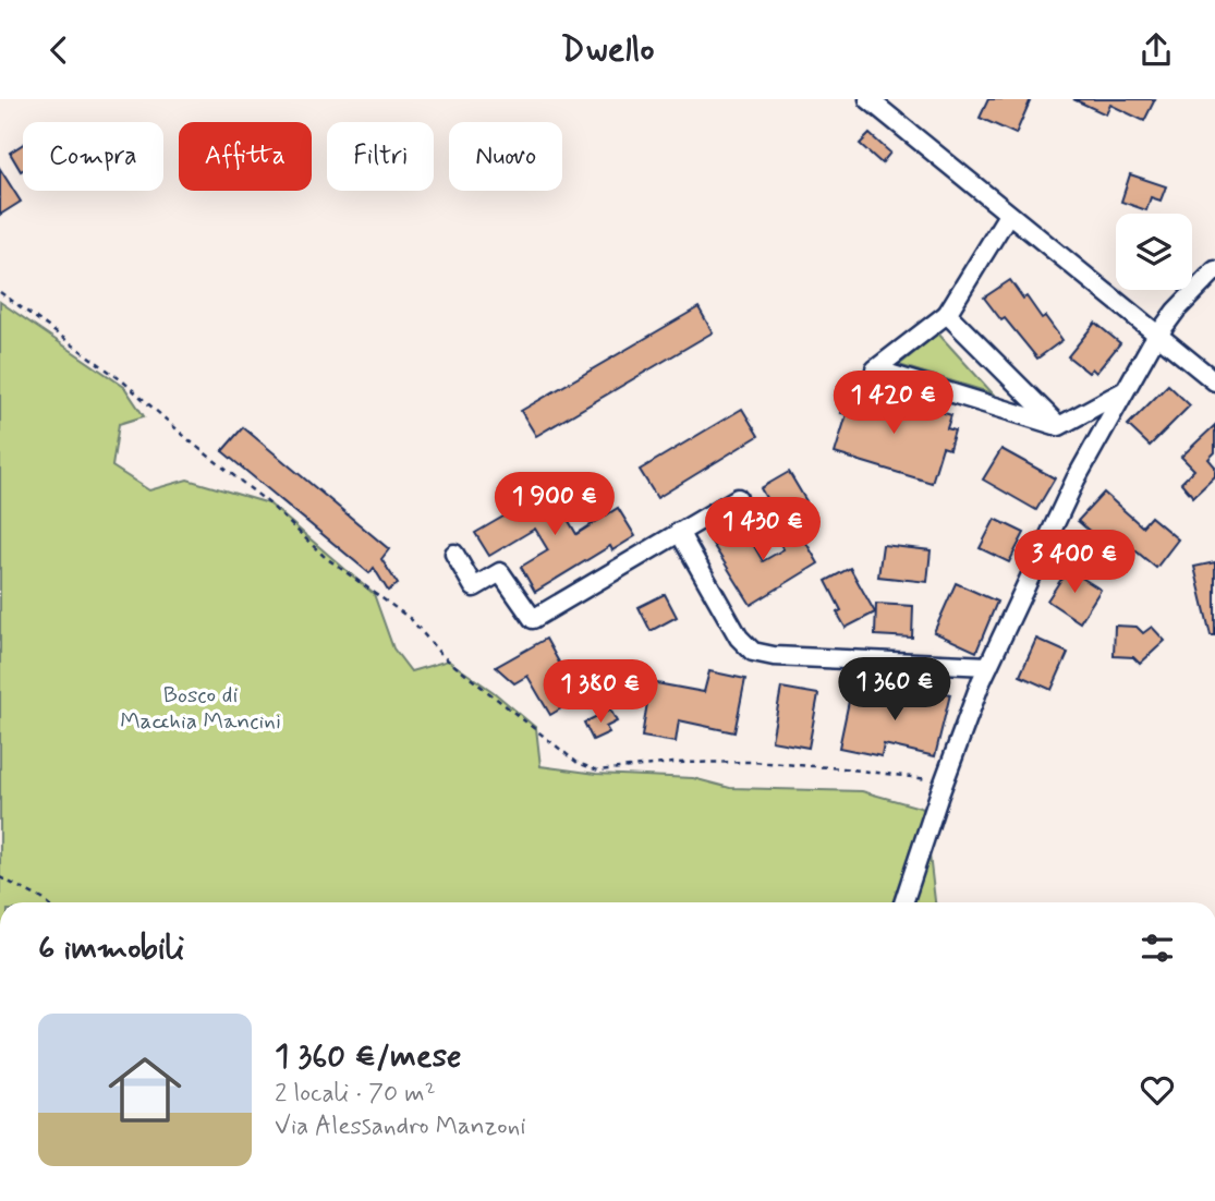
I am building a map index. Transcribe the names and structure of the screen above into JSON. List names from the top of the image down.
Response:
{
  "parks": ["Bosco di Macchia Mancini"],
  "page": {
    "header": "Dwello",
    "chip": [
      "Compra",
      "Affitta",
      "Filtri",
      "Nuovo"
    ],
    "price": [
      "1 420 €",
      "1 900 €",
      "1 430 €",
      "3 400 €",
      "1 360 €",
      "1 380 €"
    ],
    "heading": "6 immobili",
    "list": [
      {
        "name": "1 360 €/mese",
        "note": "2 locali · 70 m² · Via Alessandro Manzoni"
      }
    ]
  }
}
